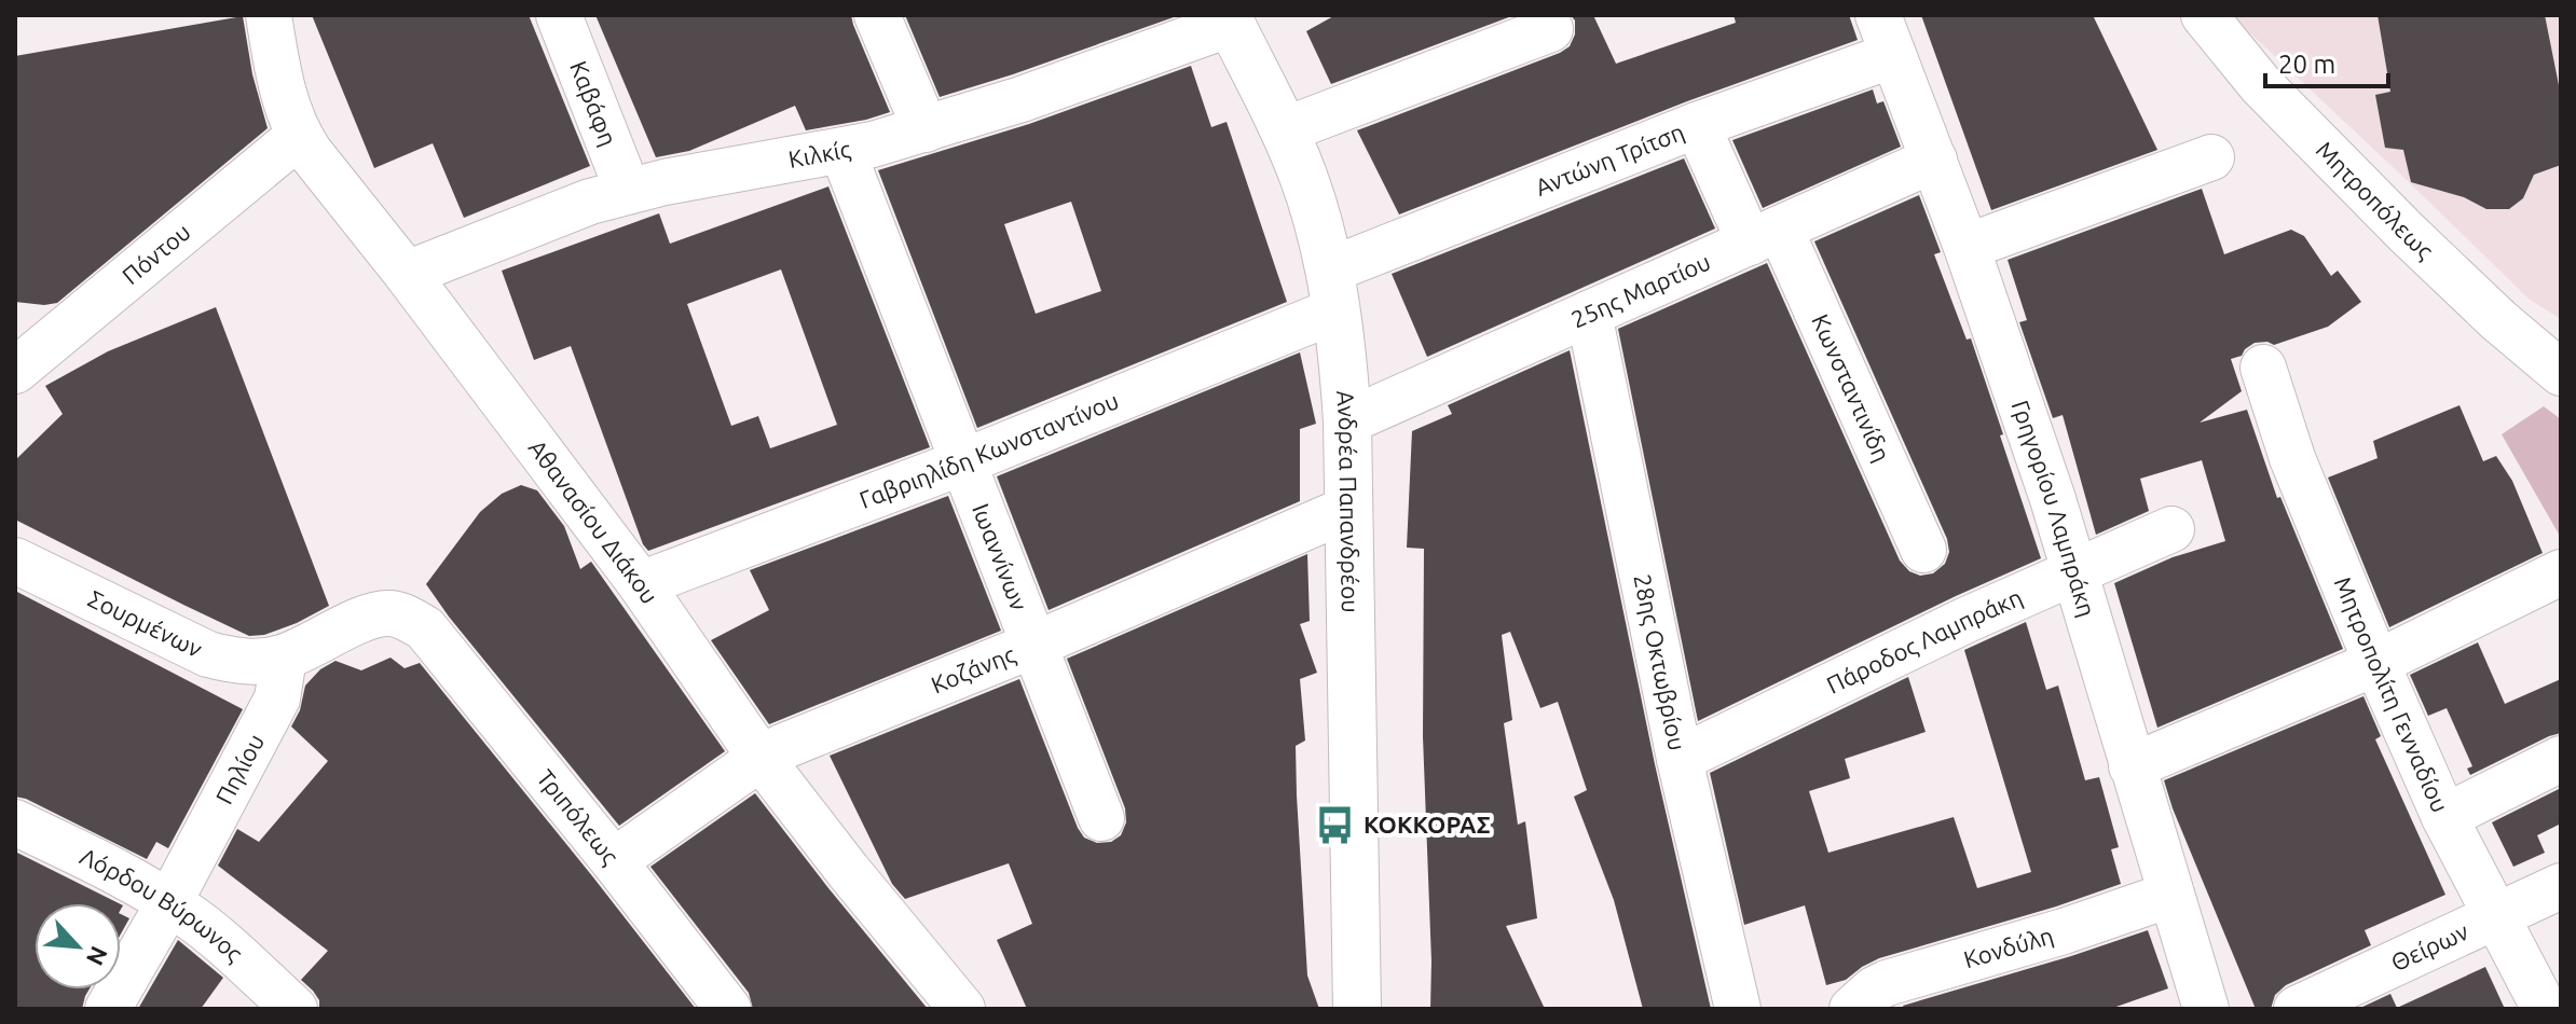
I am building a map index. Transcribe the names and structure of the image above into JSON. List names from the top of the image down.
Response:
{
  "streets": {
    "main road": ["Ανδρέα Παπανδρέου"],
    "street": [
      "Καβάφη",
      "Κιλκίς",
      "Αντώνη Τρίτση",
      "Μητροπόλεως",
      "Πόντου",
      "25ης Μαρτίου",
      "Κωνσταντινίδη",
      "Γαβριηλίδη Κωνσταντίνου",
      "Γρηγορίου Λαμπράκη",
      "Αθανασίου Διάκου",
      "Ιωαννίνων",
      "Σουρμένων",
      "Πάροδος Λαμπράκη",
      "28ης Οκτωβρίου",
      "Κοζάνης",
      "Μητροπολίτη Γενναδίου",
      "Πηλίου",
      "Τριπόλεως",
      "Λόρδου Βύρωνος",
      "Κονδύλη",
      "Θείρων"
    ]
  },
  "crossings": [
    ["Καβάφη", "Κιλκίς"],
    ["Κιλκίς", "Ανδρέα Παπανδρέου"],
    ["Κιλκίς", "Αθανασίου Διάκου"],
    ["Κιλκίς", "Ιωαννίνων"],
    ["Αντώνη Τρίτση", "Κωνσταντινίδη"],
    ["Αντώνη Τρίτση", "Γαβριηλίδη Κωνσταντίνου"],
    ["Αντώνη Τρίτση", "Ανδρέα Παπανδρέου"],
    ["Αντώνη Τρίτση", "Γρηγορίου Λαμπράκη"],
    ["Πόντου", "Αθανασίου Διάκου"],
    ["25ης Μαρτίου", "Κωνσταντινίδη"],
    ["25ης Μαρτίου", "Ανδρέα Παπανδρέου"],
    ["25ης Μαρτίου", "Γρηγορίου Λαμπράκη"],
    ["25ης Μαρτίου", "28ης Οκτωβρίου"],
    ["Γαβριηλίδη Κωνσταντίνου", "Ανδρέα Παπανδρέου"],
    ["Γαβριηλίδη Κωνσταντίνου", "Αθανασίου Διάκου"],
    ["Γαβριηλίδη Κωνσταντίνου", "Ιωαννίνων"],
    ["Ανδρέα Παπανδρέου", "Κοζάνης"],
    ["Γρηγορίου Λαμπράκη", "Πάροδος Λαμπράκη"],
    ["Γρηγορίου Λαμπράκη", "Κονδύλη"],
    ["Αθανασίου Διάκου", "Κοζάνης"],
    ["Ιωαννίνων", "Κοζάνης"],
    ["Σουρμένων", "Πηλίου"],
    ["Σουρμένων", "Τριπόλεως"],
    ["Πάροδος Λαμπράκη", "28ης Οκτωβρίου"],
    ["Κοζάνης", "Τριπόλεως"],
    ["Μητροπολίτη Γενναδίου", "Θείρων"],
    ["Πηλίου", "Τριπόλεως"],
    ["Πηλίου", "Λόρδου Βύρωνος"]
  ],
  "places": {
    "bus stop": ["ΚΟΚΚΟΡΑΣ"]
  },
  "scale_bar": "20 m",
  "north": "bottom right"
}
